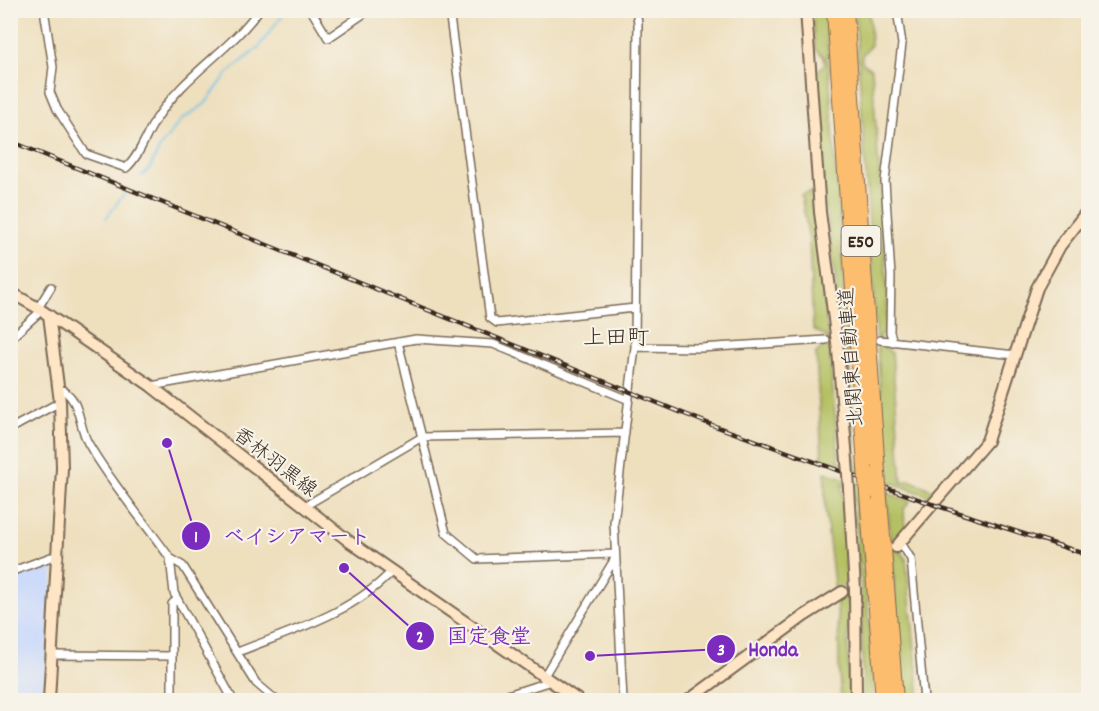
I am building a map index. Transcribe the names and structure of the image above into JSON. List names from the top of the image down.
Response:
{
  "streets": {
    "highway": ["E50", "北関東自動車道"],
    "street": ["香林羽黒線"]
  },
  "districts": ["上田町"],
  "places": ["ベイシアマート", "国定食堂", "Honda"]
}
